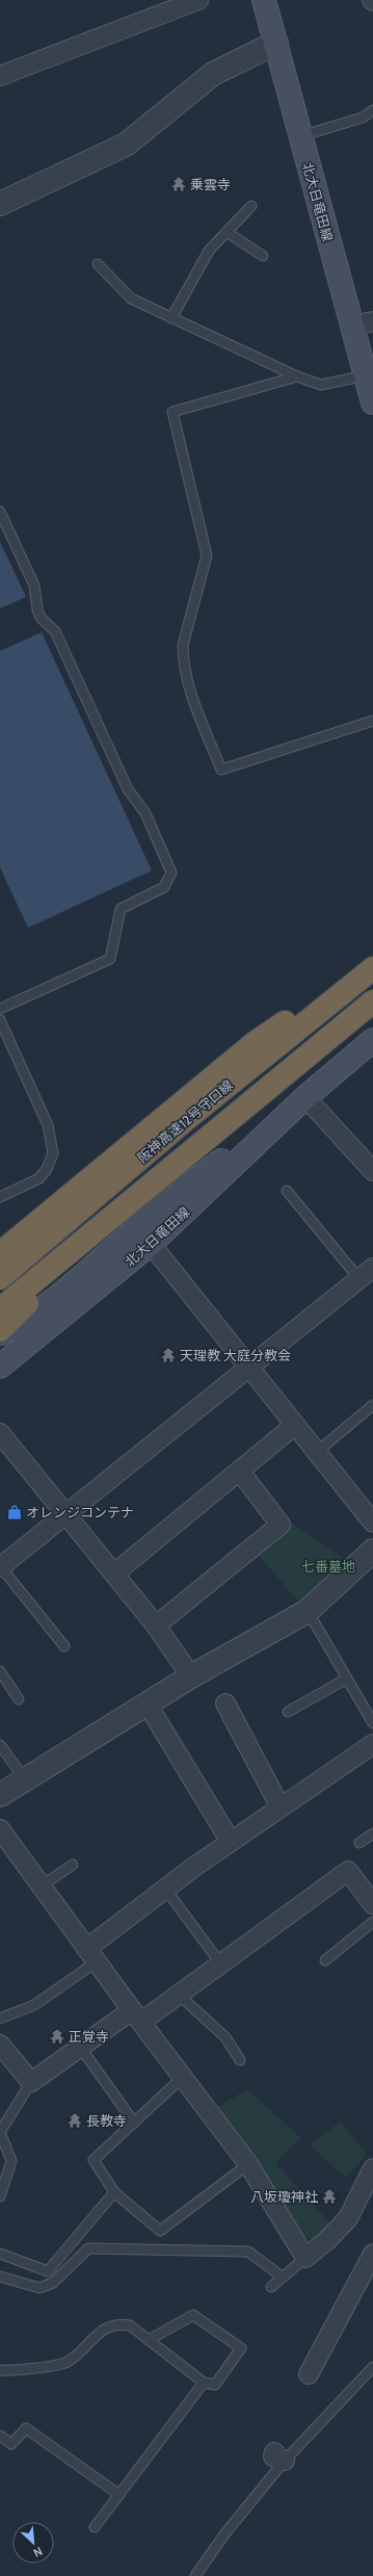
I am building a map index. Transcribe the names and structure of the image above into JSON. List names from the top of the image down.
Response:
{
  "streets": {
    "highway": ["阪神高速12号守口線"],
    "main road": ["北大日竜田線"]
  },
  "parks": ["七番墓地"],
  "places": {
    "temple": [
      "乗雲寺",
      "天理教 大庭分教会",
      "正覚寺",
      "長教寺",
      "八坂瓊神社"
    ],
    "shop": ["オレンジコンテナ"]
  },
  "north": "bottom right"
}
